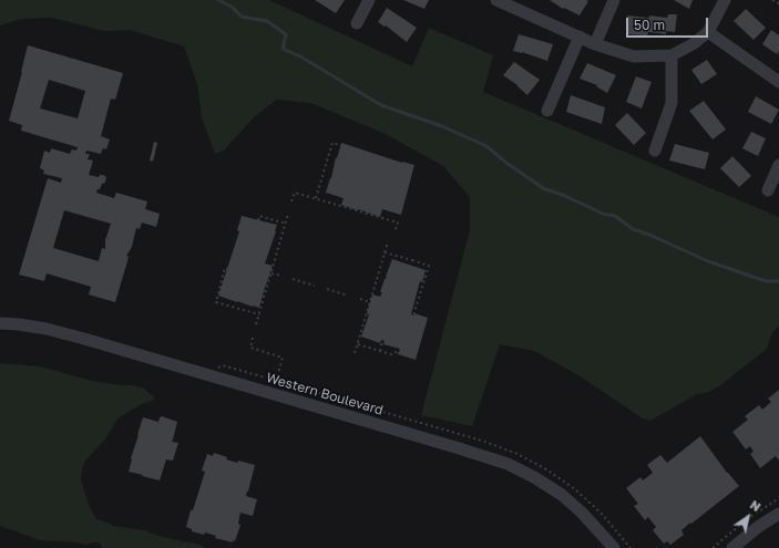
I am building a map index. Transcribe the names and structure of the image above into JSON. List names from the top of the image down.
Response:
{
  "streets": {
    "street": ["Western Boulevard"]
  },
  "scale_bar": "50 m",
  "north": "top right"
}
